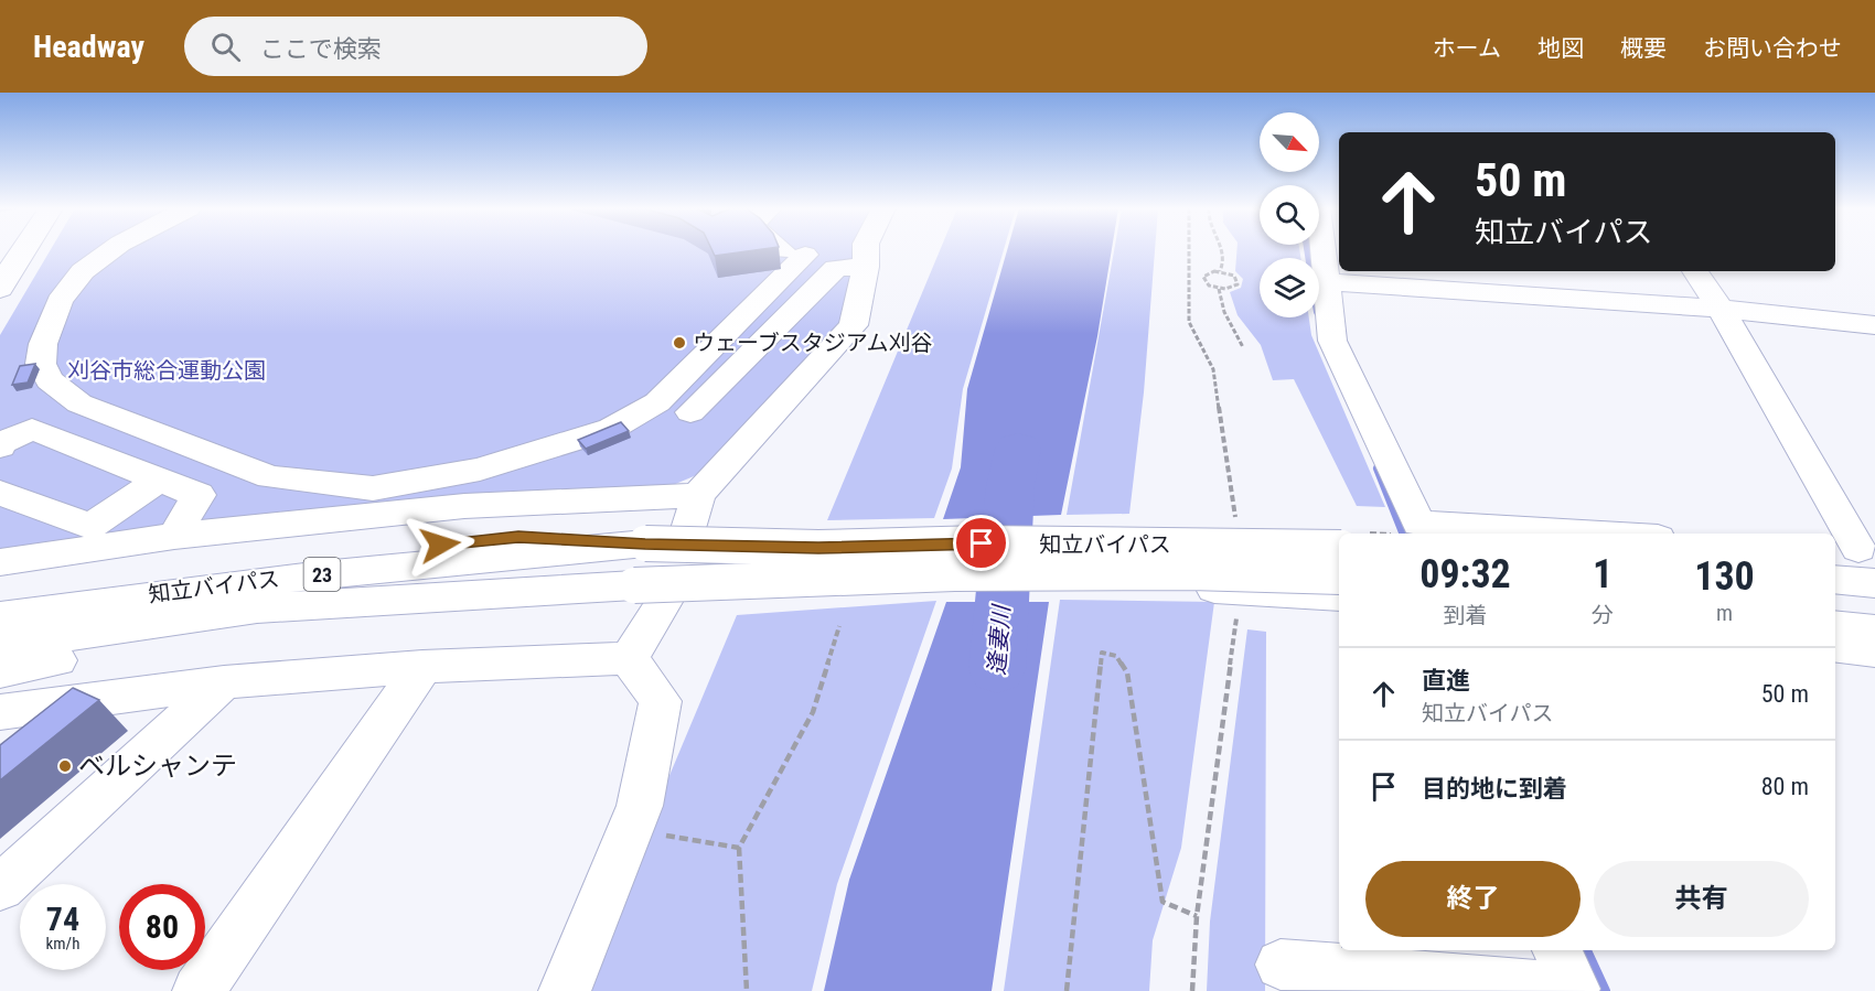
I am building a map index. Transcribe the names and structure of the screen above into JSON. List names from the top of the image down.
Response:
{
  "streets": {
    "main road": ["知立バイパス", "23"]
  },
  "crossings": [
    ["知立バイパス", "23"]
  ],
  "water": ["逢妻川"],
  "parks": ["刈谷市総合運動公園"],
  "places": ["ウェーブスタジアム刈谷", "ベルシャンテ"],
  "north": "bottom right",
  "page": {
    "header": "Headway",
    "search": "ここで検索",
    "nav": [
      "ホーム",
      "地図",
      "概要",
      "お問い合わせ"
    ],
    "turn": ["50 m", "知立バイパス"],
    "eta": [
      "09:32",
      "到着",
      "1",
      "分",
      "130",
      "m"
    ],
    "list": [
      {
        "name": "直進",
        "note": "知立バイパス",
        "value": "50 m"
      },
      {
        "name": "目的地に到着",
        "value": "80 m"
      }
    ],
    "buttons": ["終了", "共有"],
    "speed": "74 km/h",
    "limit": "80"
  }
}
